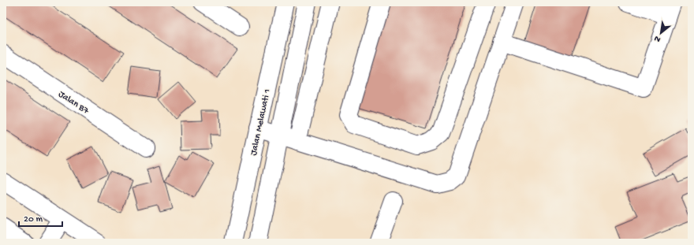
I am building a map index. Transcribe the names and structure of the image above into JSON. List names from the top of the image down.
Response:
{
  "streets": {
    "street": ["Jalan B7", "Jalan Melawati 1"]
  },
  "scale_bar": "20 m",
  "north": "bottom left"
}
